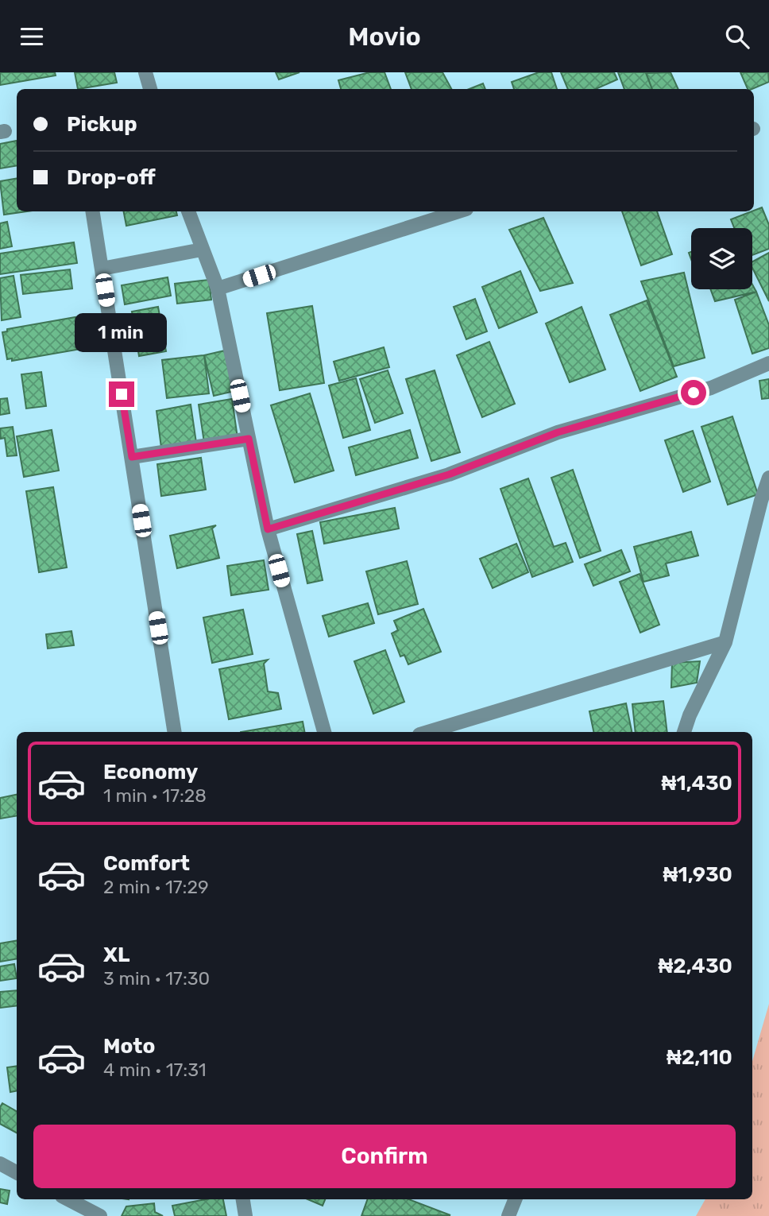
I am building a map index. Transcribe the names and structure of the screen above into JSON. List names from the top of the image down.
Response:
{
  "page": {
    "header": "Movio",
    "banner": ["Pickup", "Drop-off"],
    "bubble": "1 min",
    "list": [
      {
        "name": "Economy",
        "note": "1 min · 17:28",
        "value": "₦1,430"
      },
      {
        "name": "Comfort",
        "note": "2 min · 17:29",
        "value": "₦1,930"
      },
      {
        "name": "XL",
        "note": "3 min · 17:30",
        "value": "₦2,430"
      },
      {
        "name": "Moto",
        "note": "4 min · 17:31",
        "value": "₦2,110"
      }
    ],
    "buttons": "Confirm"
  }
}
